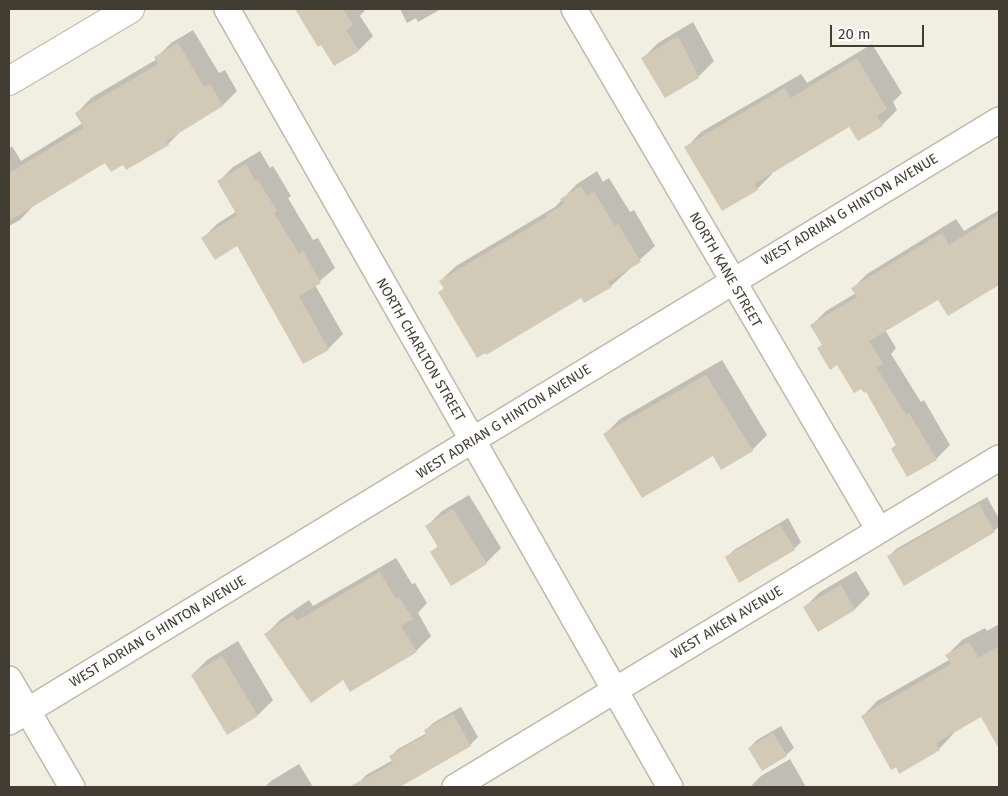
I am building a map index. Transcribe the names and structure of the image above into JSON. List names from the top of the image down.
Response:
{
  "streets": {
    "street": [
      "WEST ADRIAN G HINTON AVENUE",
      "NORTH KANE STREET",
      "NORTH CHARLTON STREET",
      "WEST AIKEN AVENUE"
    ]
  },
  "crossings": [
    ["WEST ADRIAN G HINTON AVENUE", "NORTH KANE STREET"],
    ["WEST ADRIAN G HINTON AVENUE", "NORTH CHARLTON STREET"],
    ["NORTH KANE STREET", "WEST AIKEN AVENUE"],
    ["NORTH CHARLTON STREET", "WEST AIKEN AVENUE"]
  ],
  "scale_bar": "20 m"
}
